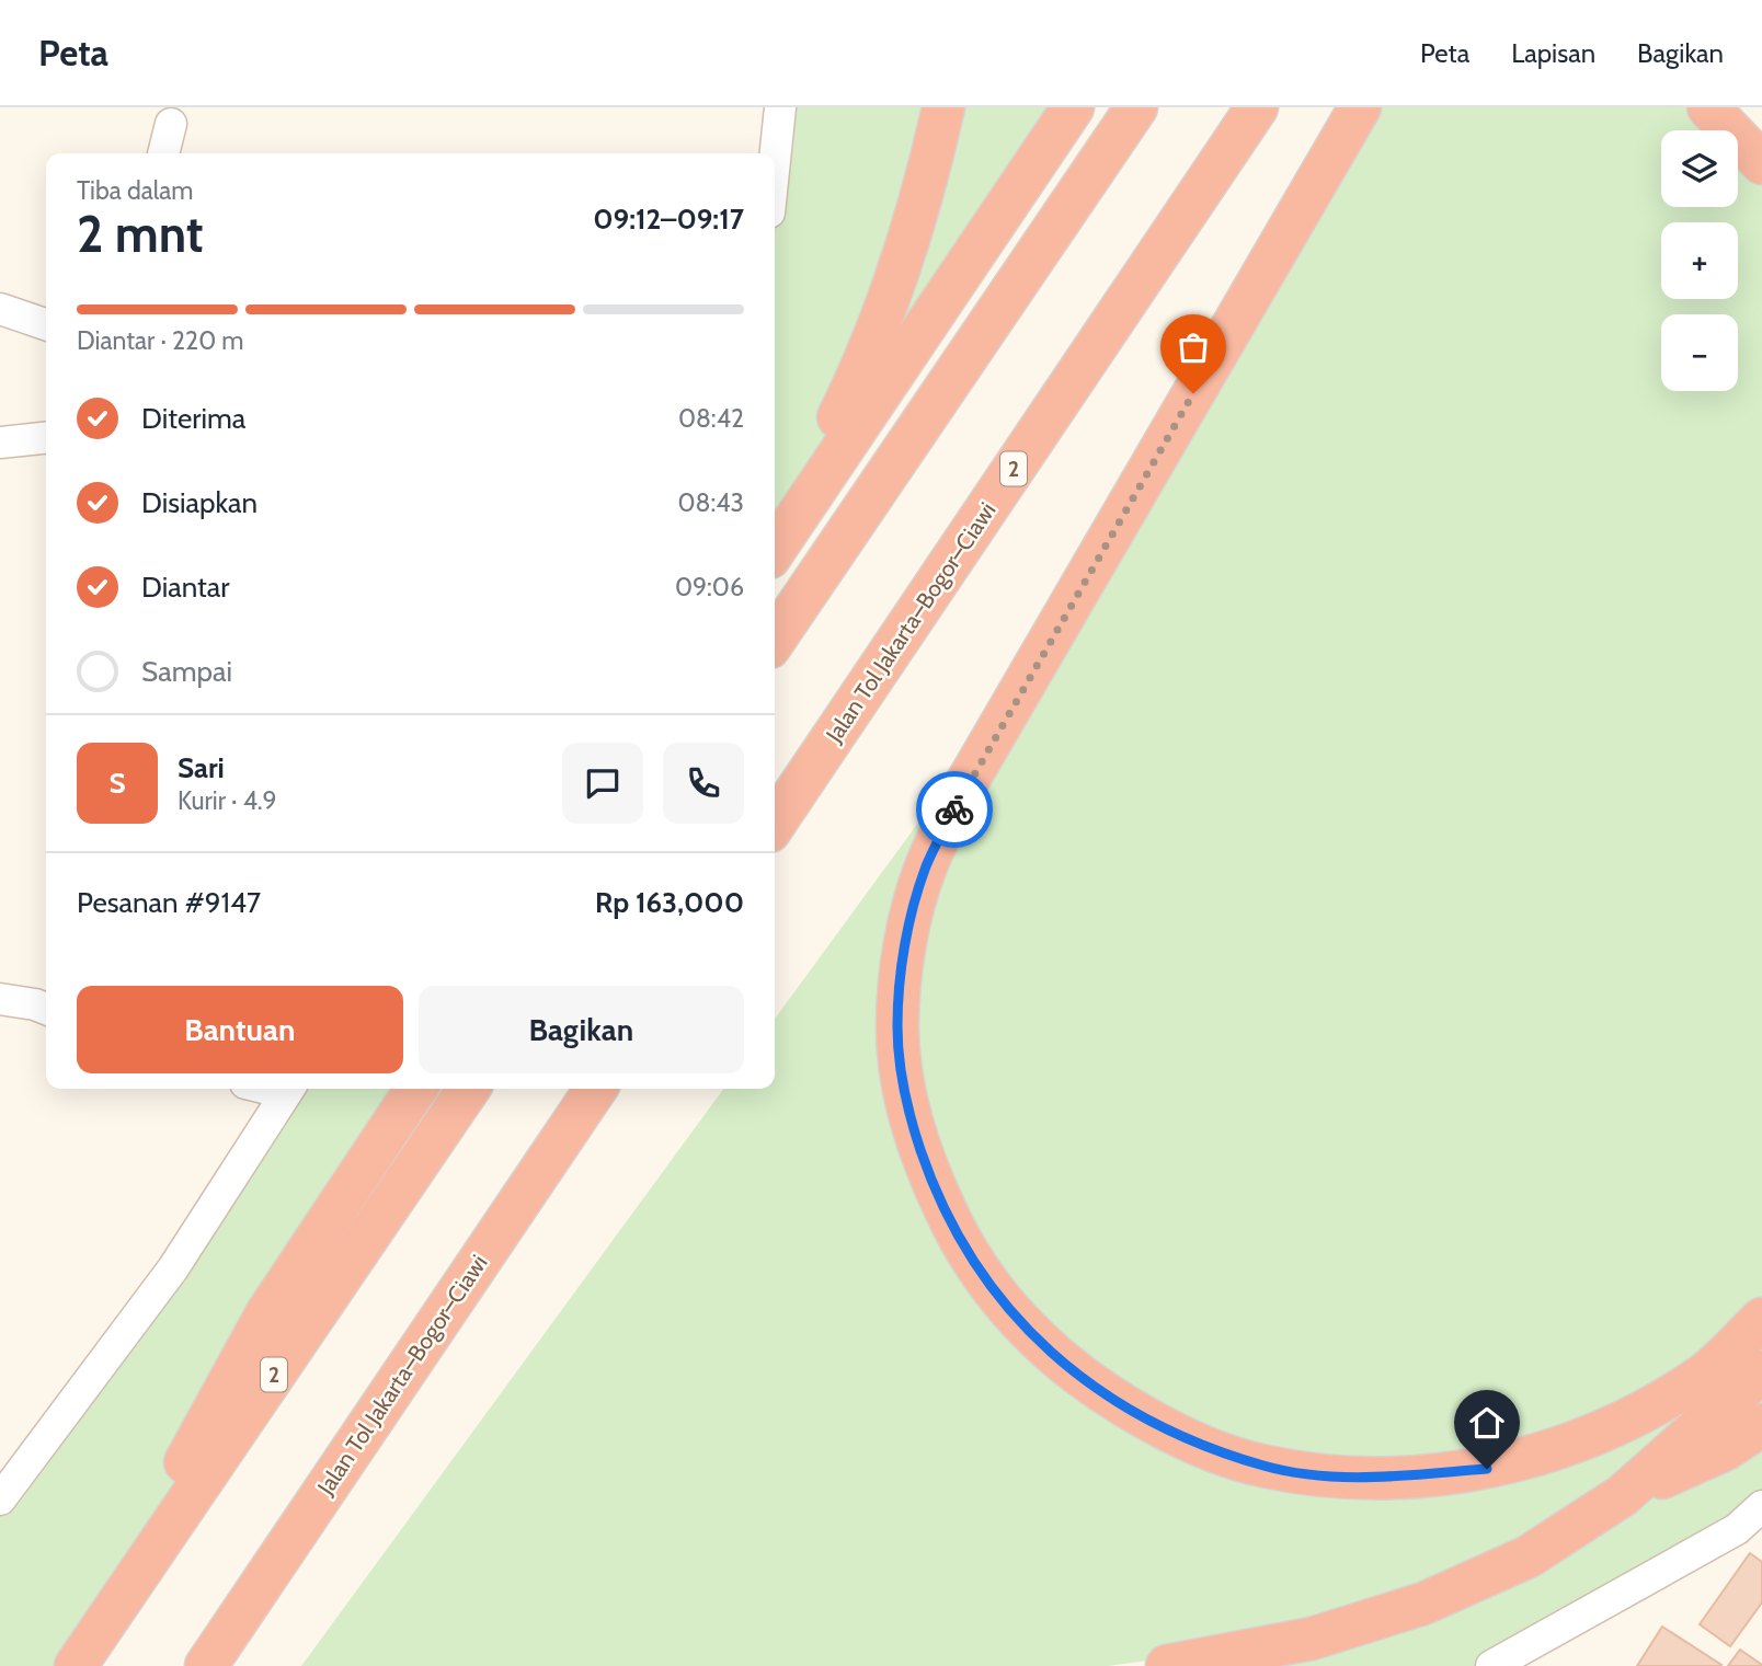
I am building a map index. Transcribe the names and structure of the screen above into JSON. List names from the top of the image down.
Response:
{
  "streets": {
    "highway": ["2", "Jalan Tol Jakarta–Bogor–Ciawi"]
  },
  "page": {
    "header": "Peta",
    "nav": ["Peta", "Lapisan", "Bagikan"],
    "map_buttons": ["+", "−"],
    "heading": ["2 mnt", "Tiba dalam", "09:12–09:17"],
    "panel": [
      "Sari",
      "Kurir · 4.9",
      "Pesanan #9147",
      "Rp 163,000"
    ],
    "bar": "Diantar · 220 m",
    "list": [
      ["Diterima", "08:42"],
      ["Disiapkan", "08:43"],
      ["Diantar", "09:06"],
      "Sampai"
    ],
    "round": "S",
    "buttons": ["Bantuan", "Bagikan"]
  }
}
